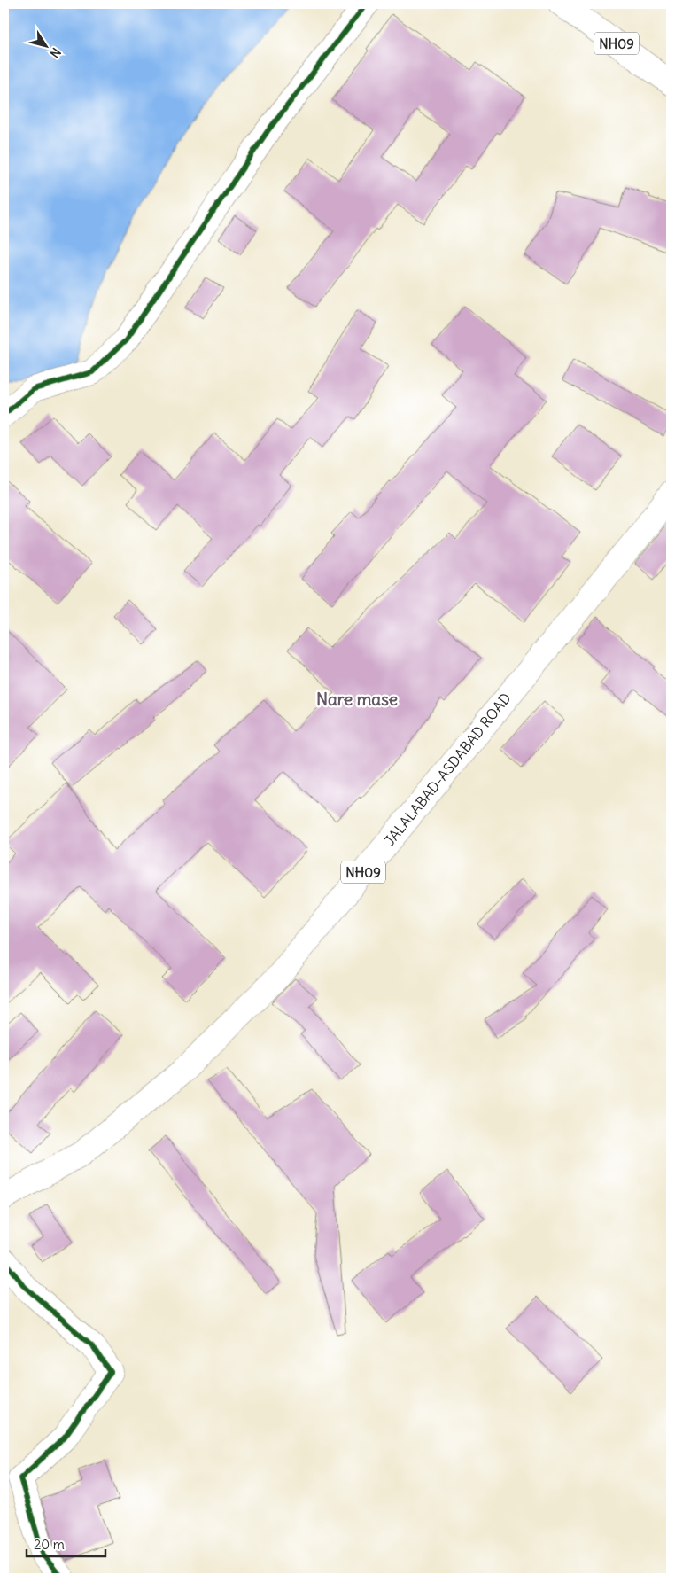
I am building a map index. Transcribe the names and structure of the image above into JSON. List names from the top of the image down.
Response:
{
  "streets": {
    "main road": ["NH09", "JALALABAD-ASDABAD ROAD"]
  },
  "districts": ["Nare mase"],
  "scale_bar": "20 m",
  "north": "bottom right"
}
